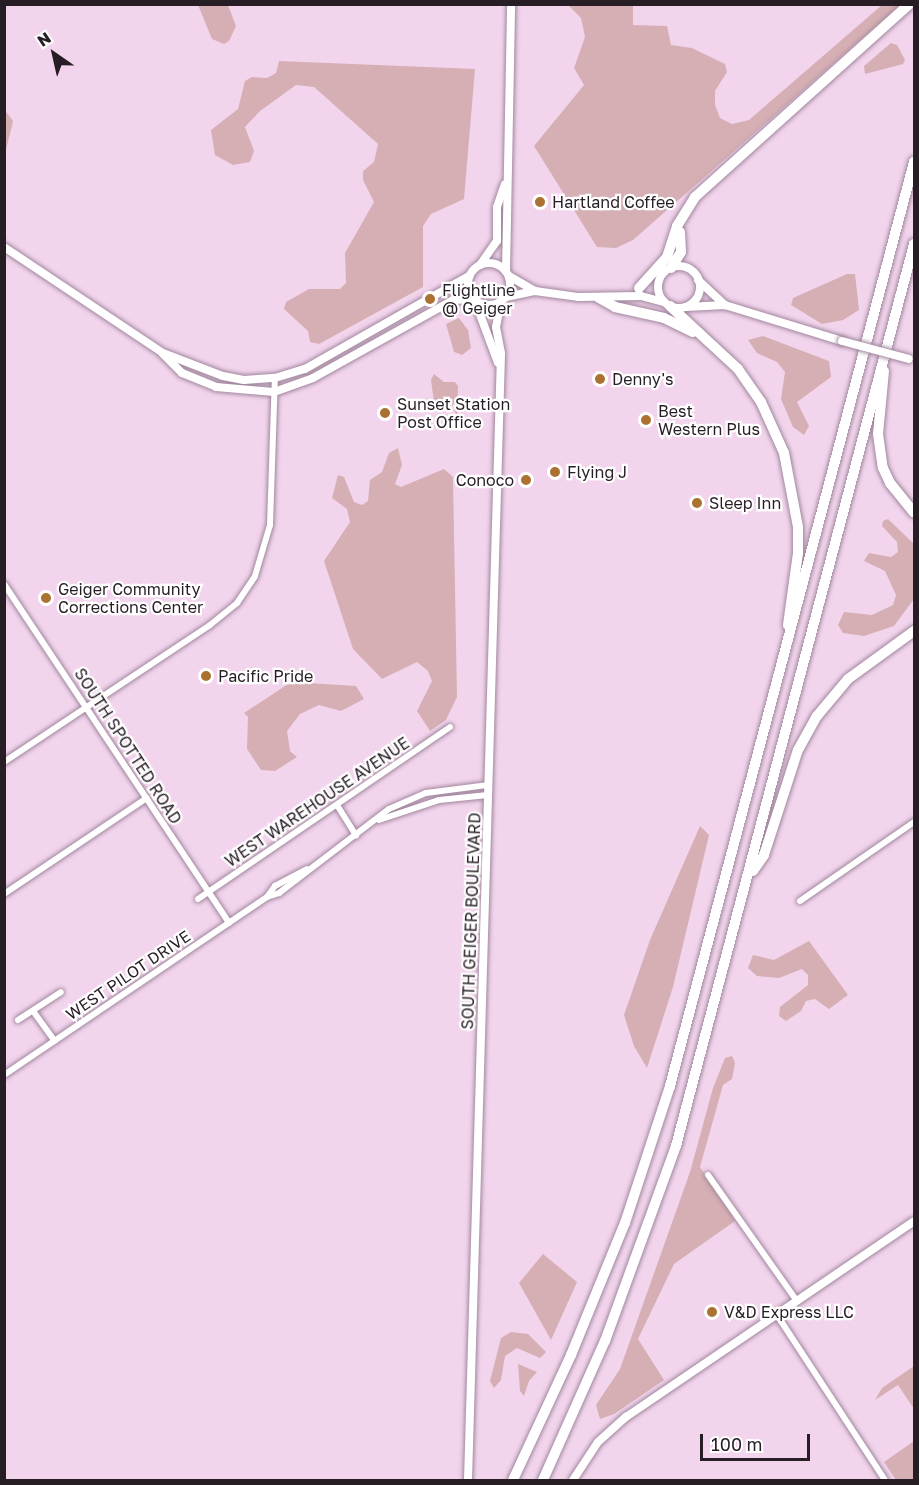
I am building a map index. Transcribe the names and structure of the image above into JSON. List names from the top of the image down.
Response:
{
  "streets": {
    "street": [
      "SOUTH SPOTTED ROAD",
      "WEST WAREHOUSE AVENUE",
      "SOUTH GEIGER BOULEVARD",
      "WEST PILOT DRIVE"
    ]
  },
  "crossings": [
    ["SOUTH SPOTTED ROAD", "WEST WAREHOUSE AVENUE"],
    ["SOUTH SPOTTED ROAD", "WEST PILOT DRIVE"],
    ["SOUTH GEIGER BOULEVARD", "WEST PILOT DRIVE"]
  ],
  "places": [
    "Hartland Coffee",
    "Flightline @ Geiger",
    "Denny's",
    "Sunset Station Post Office",
    "Best Western Plus",
    "Flying J",
    "Conoco",
    "Sleep Inn",
    "Geiger Community Corrections Center",
    "Pacific Pride",
    "V&D Express LLC"
  ],
  "scale_bar": "100 m",
  "north": "top left"
}
